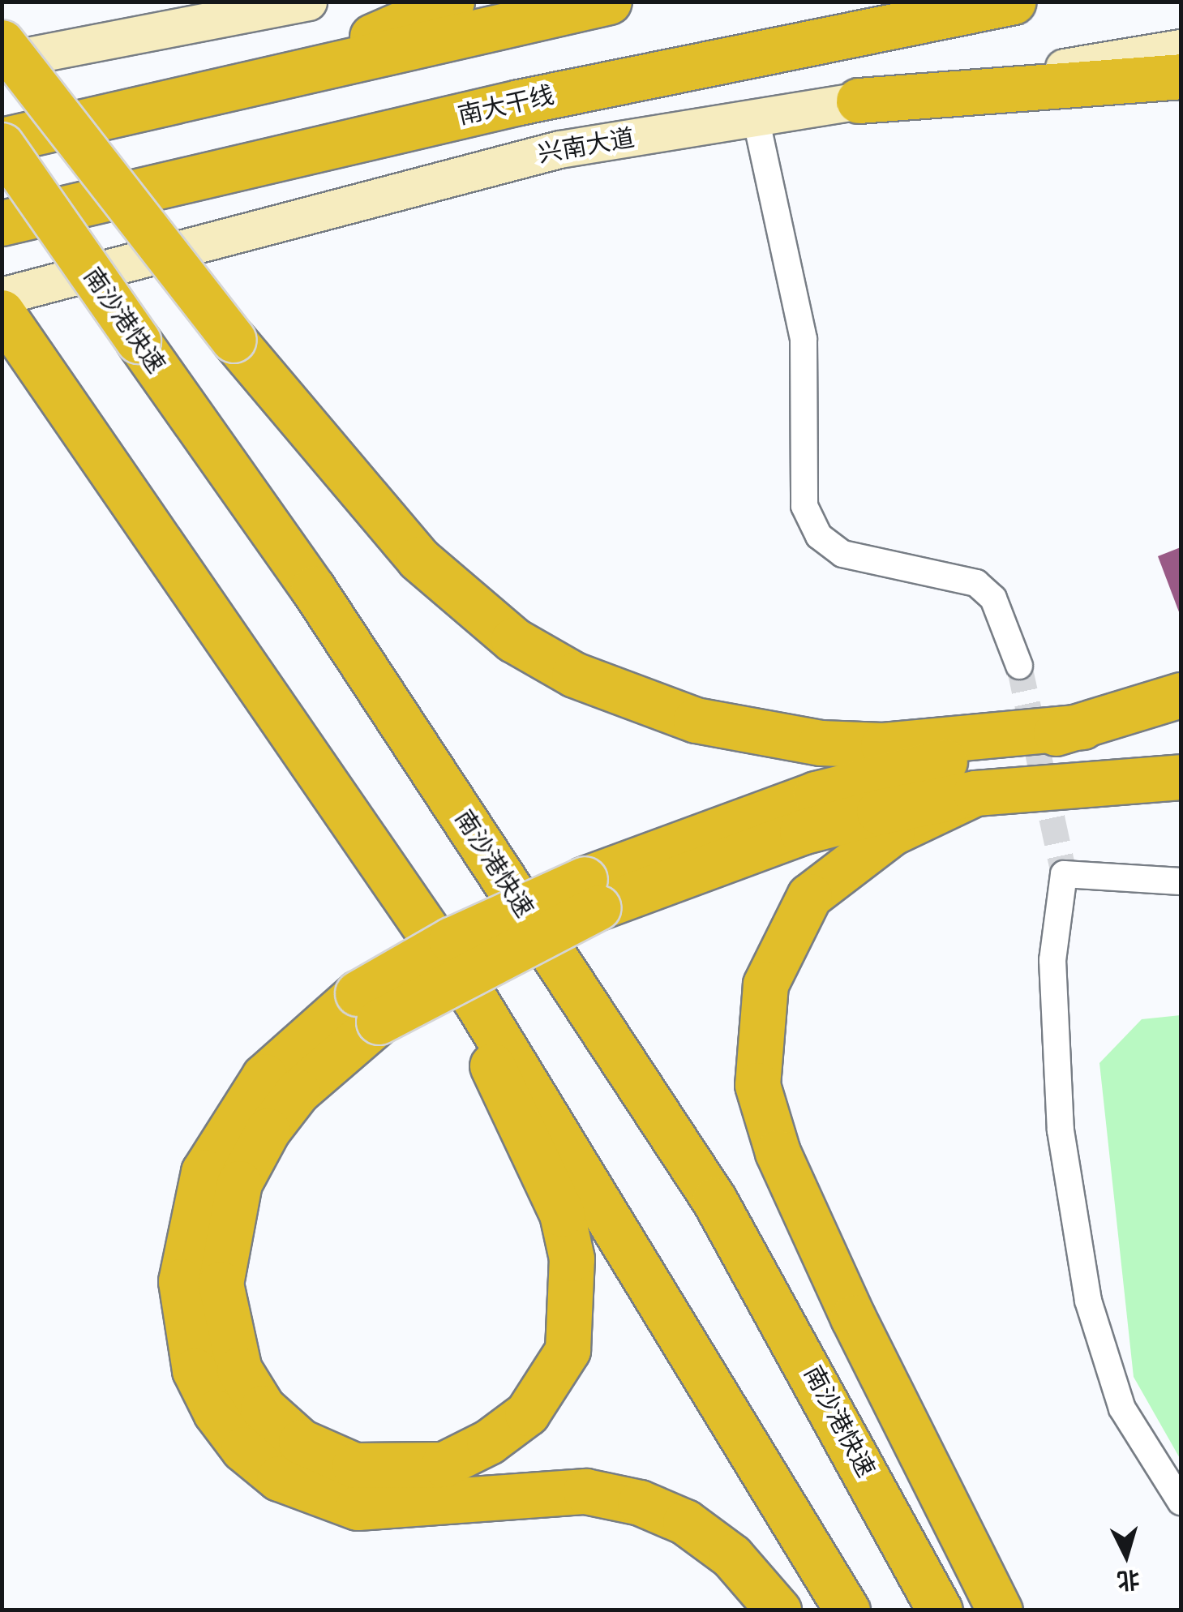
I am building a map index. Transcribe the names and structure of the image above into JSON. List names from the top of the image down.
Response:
{
  "streets": {
    "highway": ["南大干线", "南沙港快速"],
    "main road": ["兴南大道"]
  },
  "north": "bottom"
}
